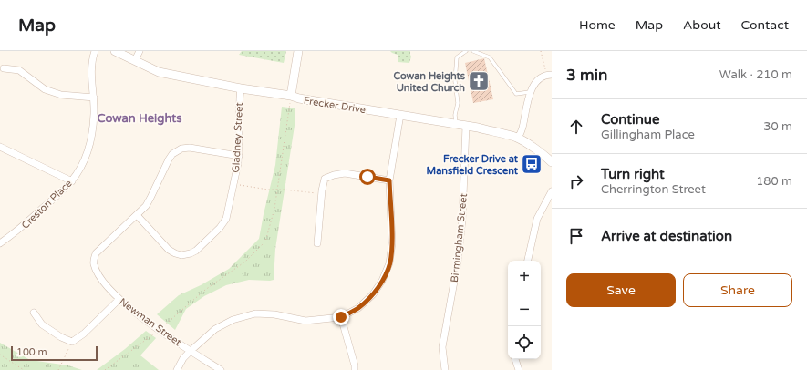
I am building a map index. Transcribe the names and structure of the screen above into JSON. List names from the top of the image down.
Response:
{
  "streets": {
    "street": [
      "Frecker Drive",
      "Gladney Street",
      "Creston Place",
      "Birmingham Street",
      "Newman Street"
    ]
  },
  "crossings": [
    ["Frecker Drive", "Gladney Street"],
    ["Frecker Drive", "Birmingham Street"],
    ["Gladney Street", "Newman Street"]
  ],
  "districts": ["Cowan Heights"],
  "places": {
    "church": ["Cowan Heights United Church"],
    "bus stop": ["Frecker Drive at Mansfield Crescent"]
  },
  "scale_bar": "100 m",
  "page": {
    "header": "Map",
    "nav": [
      "Home",
      "Map",
      "About",
      "Contact"
    ],
    "heading": ["3 min", "Walk · 210 m"],
    "list": [
      ["Continue", "Gillingham Place", "30 m"],
      ["Turn right", "Cherrington Street", "180 m"],
      "Arrive at destination"
    ],
    "map_buttons": ["+", "−"],
    "buttons": ["Save", "Share"],
    "scale": "100 m"
  }
}
